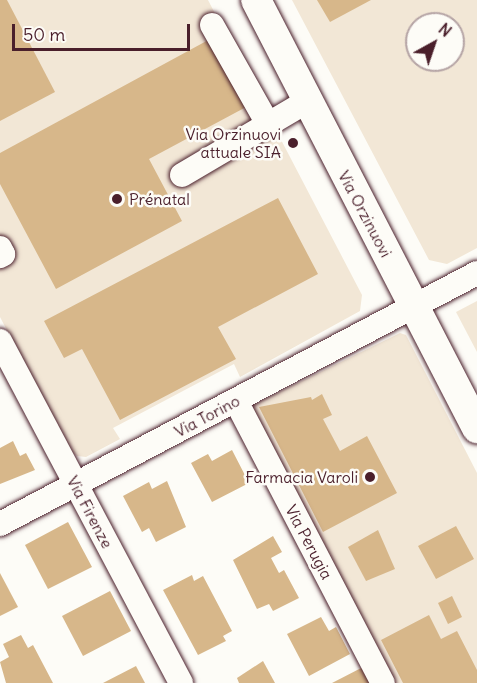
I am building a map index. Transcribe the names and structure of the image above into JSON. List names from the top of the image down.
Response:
{
  "streets": {
    "main road": ["Via Orzinuovi"],
    "street": ["Via Torino", "Via Firenze", "Via Perugia"]
  },
  "crossings": [
    ["Via Orzinuovi", "Via Torino"],
    ["Via Torino", "Via Firenze"],
    ["Via Torino", "Via Perugia"]
  ],
  "places": ["Via Orzinuovi attuale SIA", "Prénatal", "Farmacia Varoli"],
  "scale_bar": "50 m",
  "north": "top right"
}
